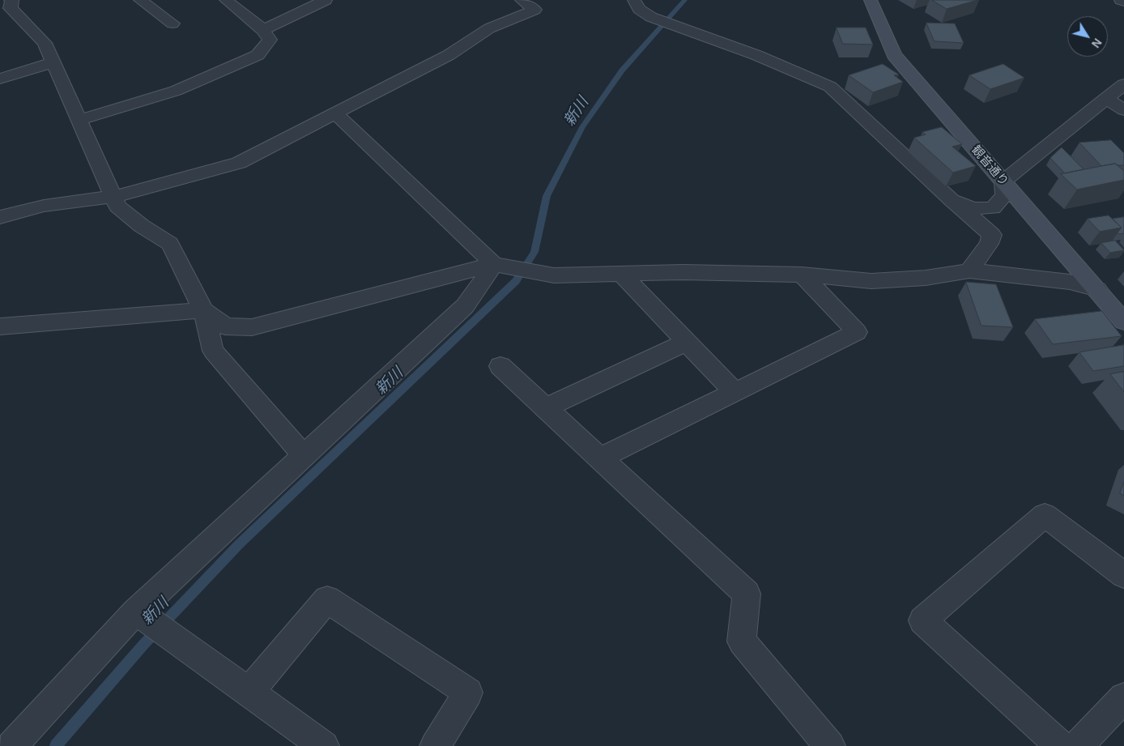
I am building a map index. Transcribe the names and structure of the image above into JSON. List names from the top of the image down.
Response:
{
  "streets": {
    "street": ["観音通り"]
  },
  "water": ["新川"],
  "north": "bottom right"
}
